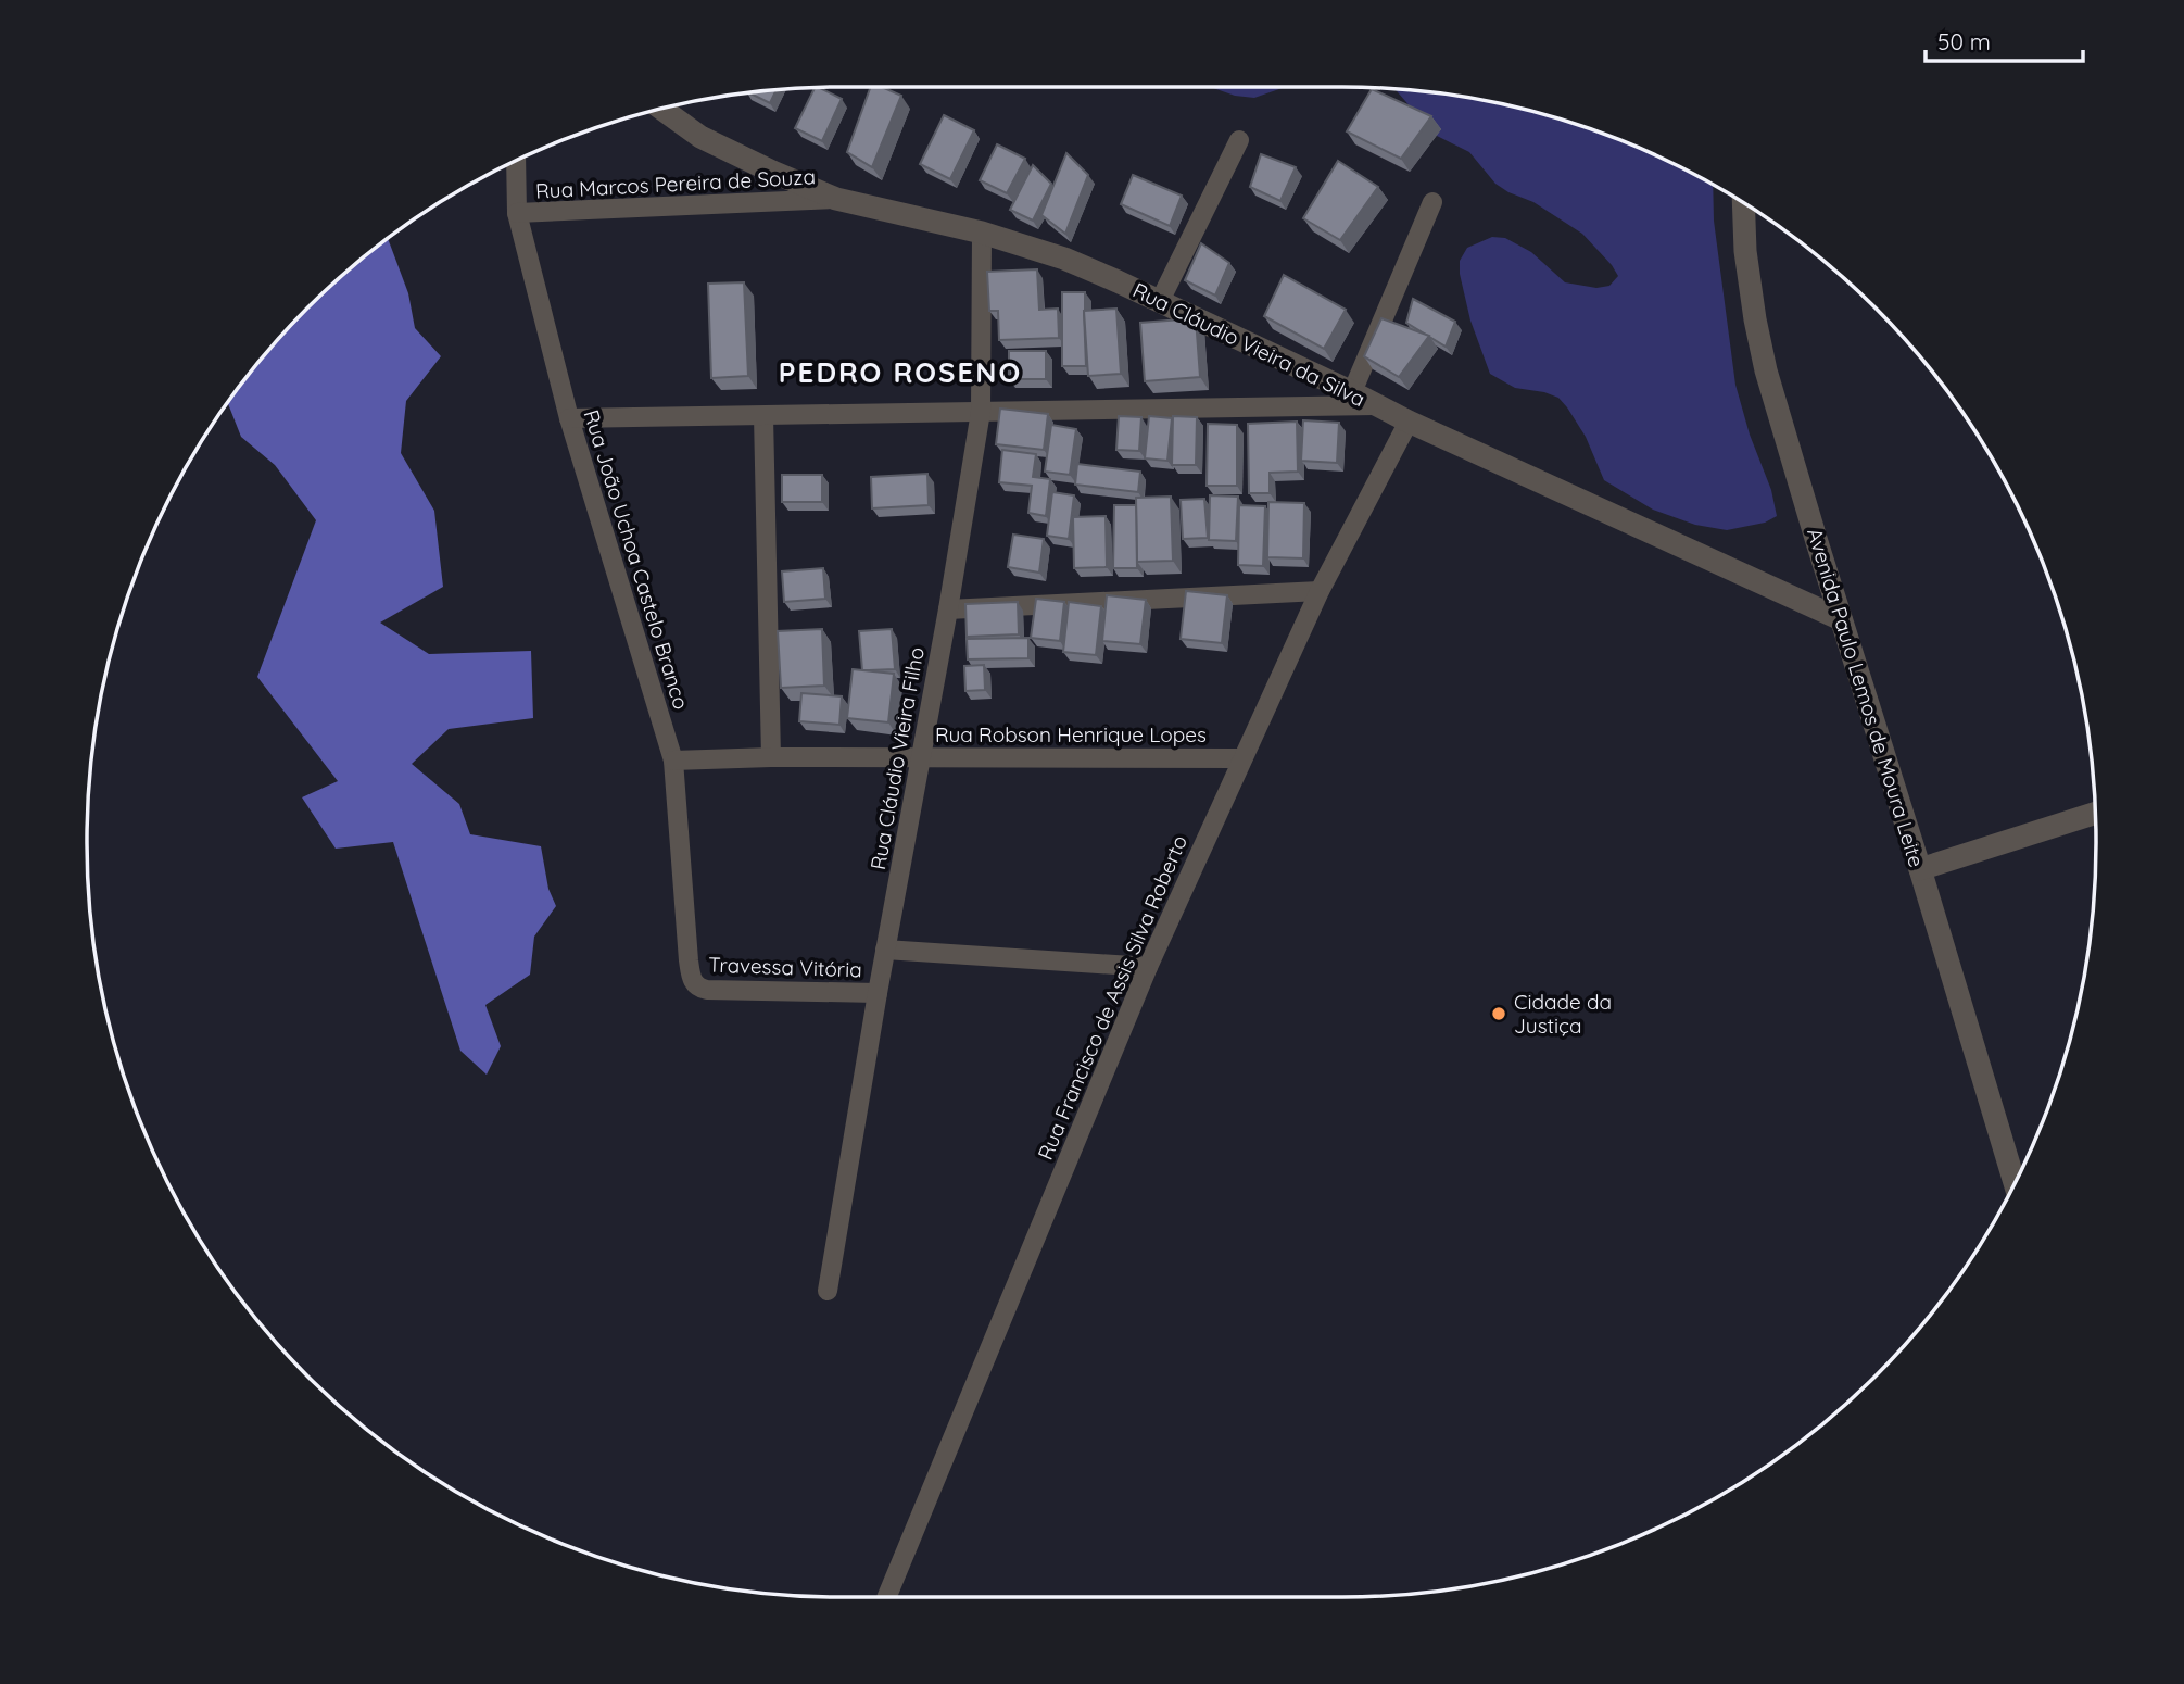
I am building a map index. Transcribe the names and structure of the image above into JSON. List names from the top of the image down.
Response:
{
  "streets": {
    "street": [
      "Rua Marcos Pereira de Souza",
      "Rua Cláudio Vieira da Silva",
      "Rua João Uchoa Castelo Branco",
      "Avenida Paulo Lemos de Moura Leite",
      "Rua Robson Henrique Lopes",
      "Rua Cláudio Vieira Filho",
      "Travessa Vitória",
      "Rua Francisco de Assis Silva Roberto"
    ]
  },
  "crossings": [
    ["Rua Marcos Pereira de Souza", "Rua Cláudio Vieira da Silva"],
    ["Rua Marcos Pereira de Souza", "Rua João Uchoa Castelo Branco"],
    ["Rua Cláudio Vieira da Silva", "Avenida Paulo Lemos de Moura Leite"],
    ["Rua Cláudio Vieira da Silva", "Rua Cláudio Vieira Filho"],
    ["Rua Cláudio Vieira da Silva", "Rua Francisco de Assis Silva Roberto"],
    ["Rua João Uchoa Castelo Branco", "Rua Robson Henrique Lopes"],
    ["Rua João Uchoa Castelo Branco", "Travessa Vitória"],
    ["Rua Robson Henrique Lopes", "Rua Cláudio Vieira Filho"],
    ["Rua Robson Henrique Lopes", "Rua Francisco de Assis Silva Roberto"],
    ["Rua Cláudio Vieira Filho", "Travessa Vitória"]
  ],
  "districts": ["PEDRO ROSENO"],
  "places": ["Cidade da Justiça"],
  "scale_bar": "50 m"
}
